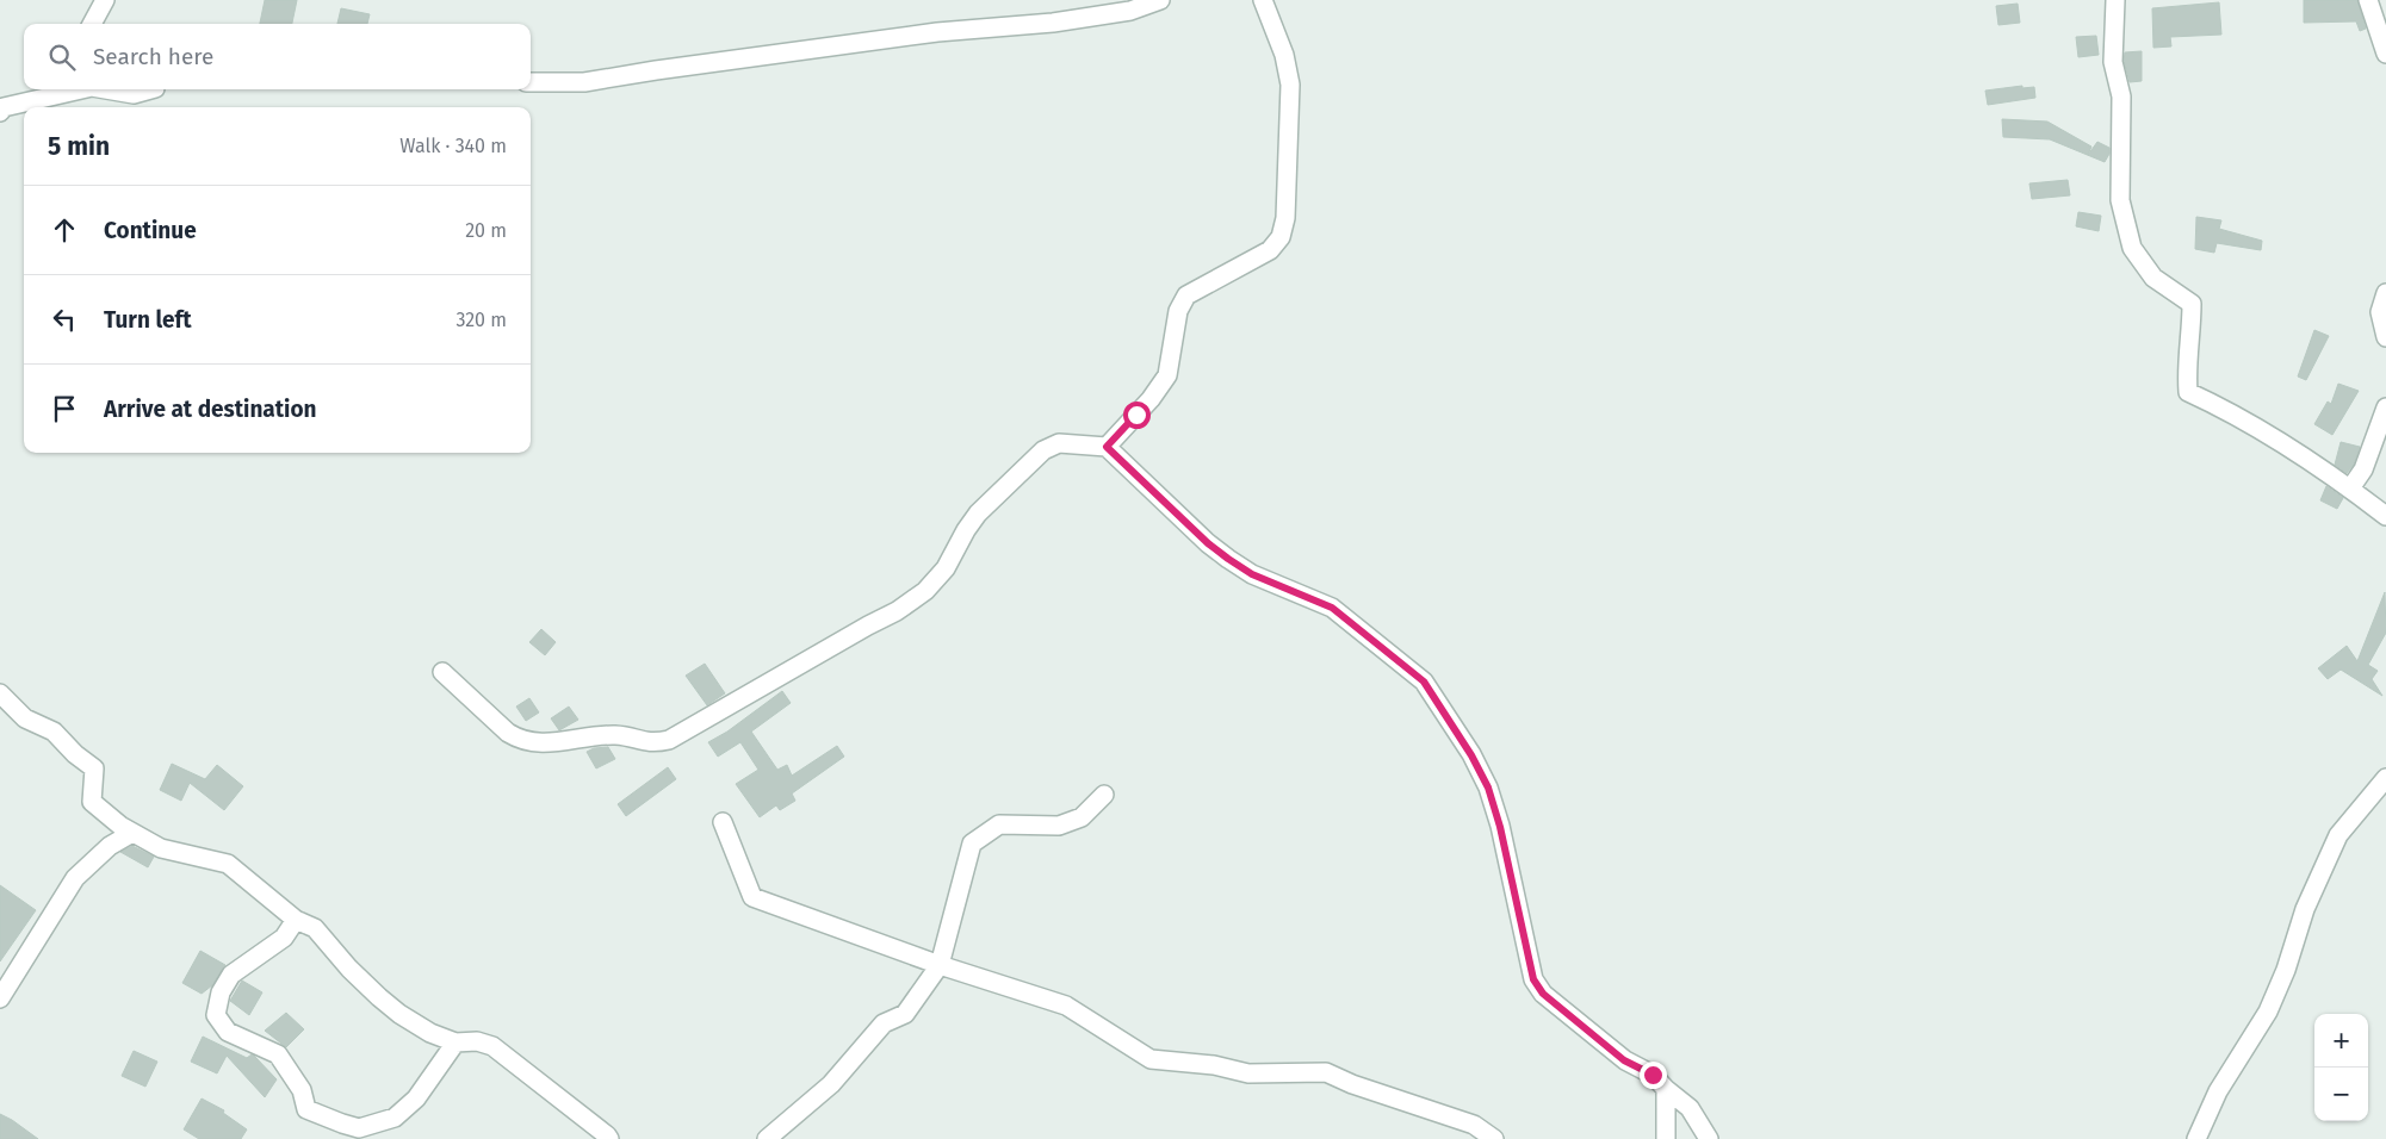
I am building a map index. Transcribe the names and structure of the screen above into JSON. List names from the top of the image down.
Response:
{
  "page": {
    "search": "Search here",
    "heading": ["5 min", "Walk · 340 m"],
    "list": [
      ["Continue", "20 m"],
      ["Turn left", "320 m"],
      "Arrive at destination"
    ],
    "map_buttons": ["+", "−"]
  }
}
